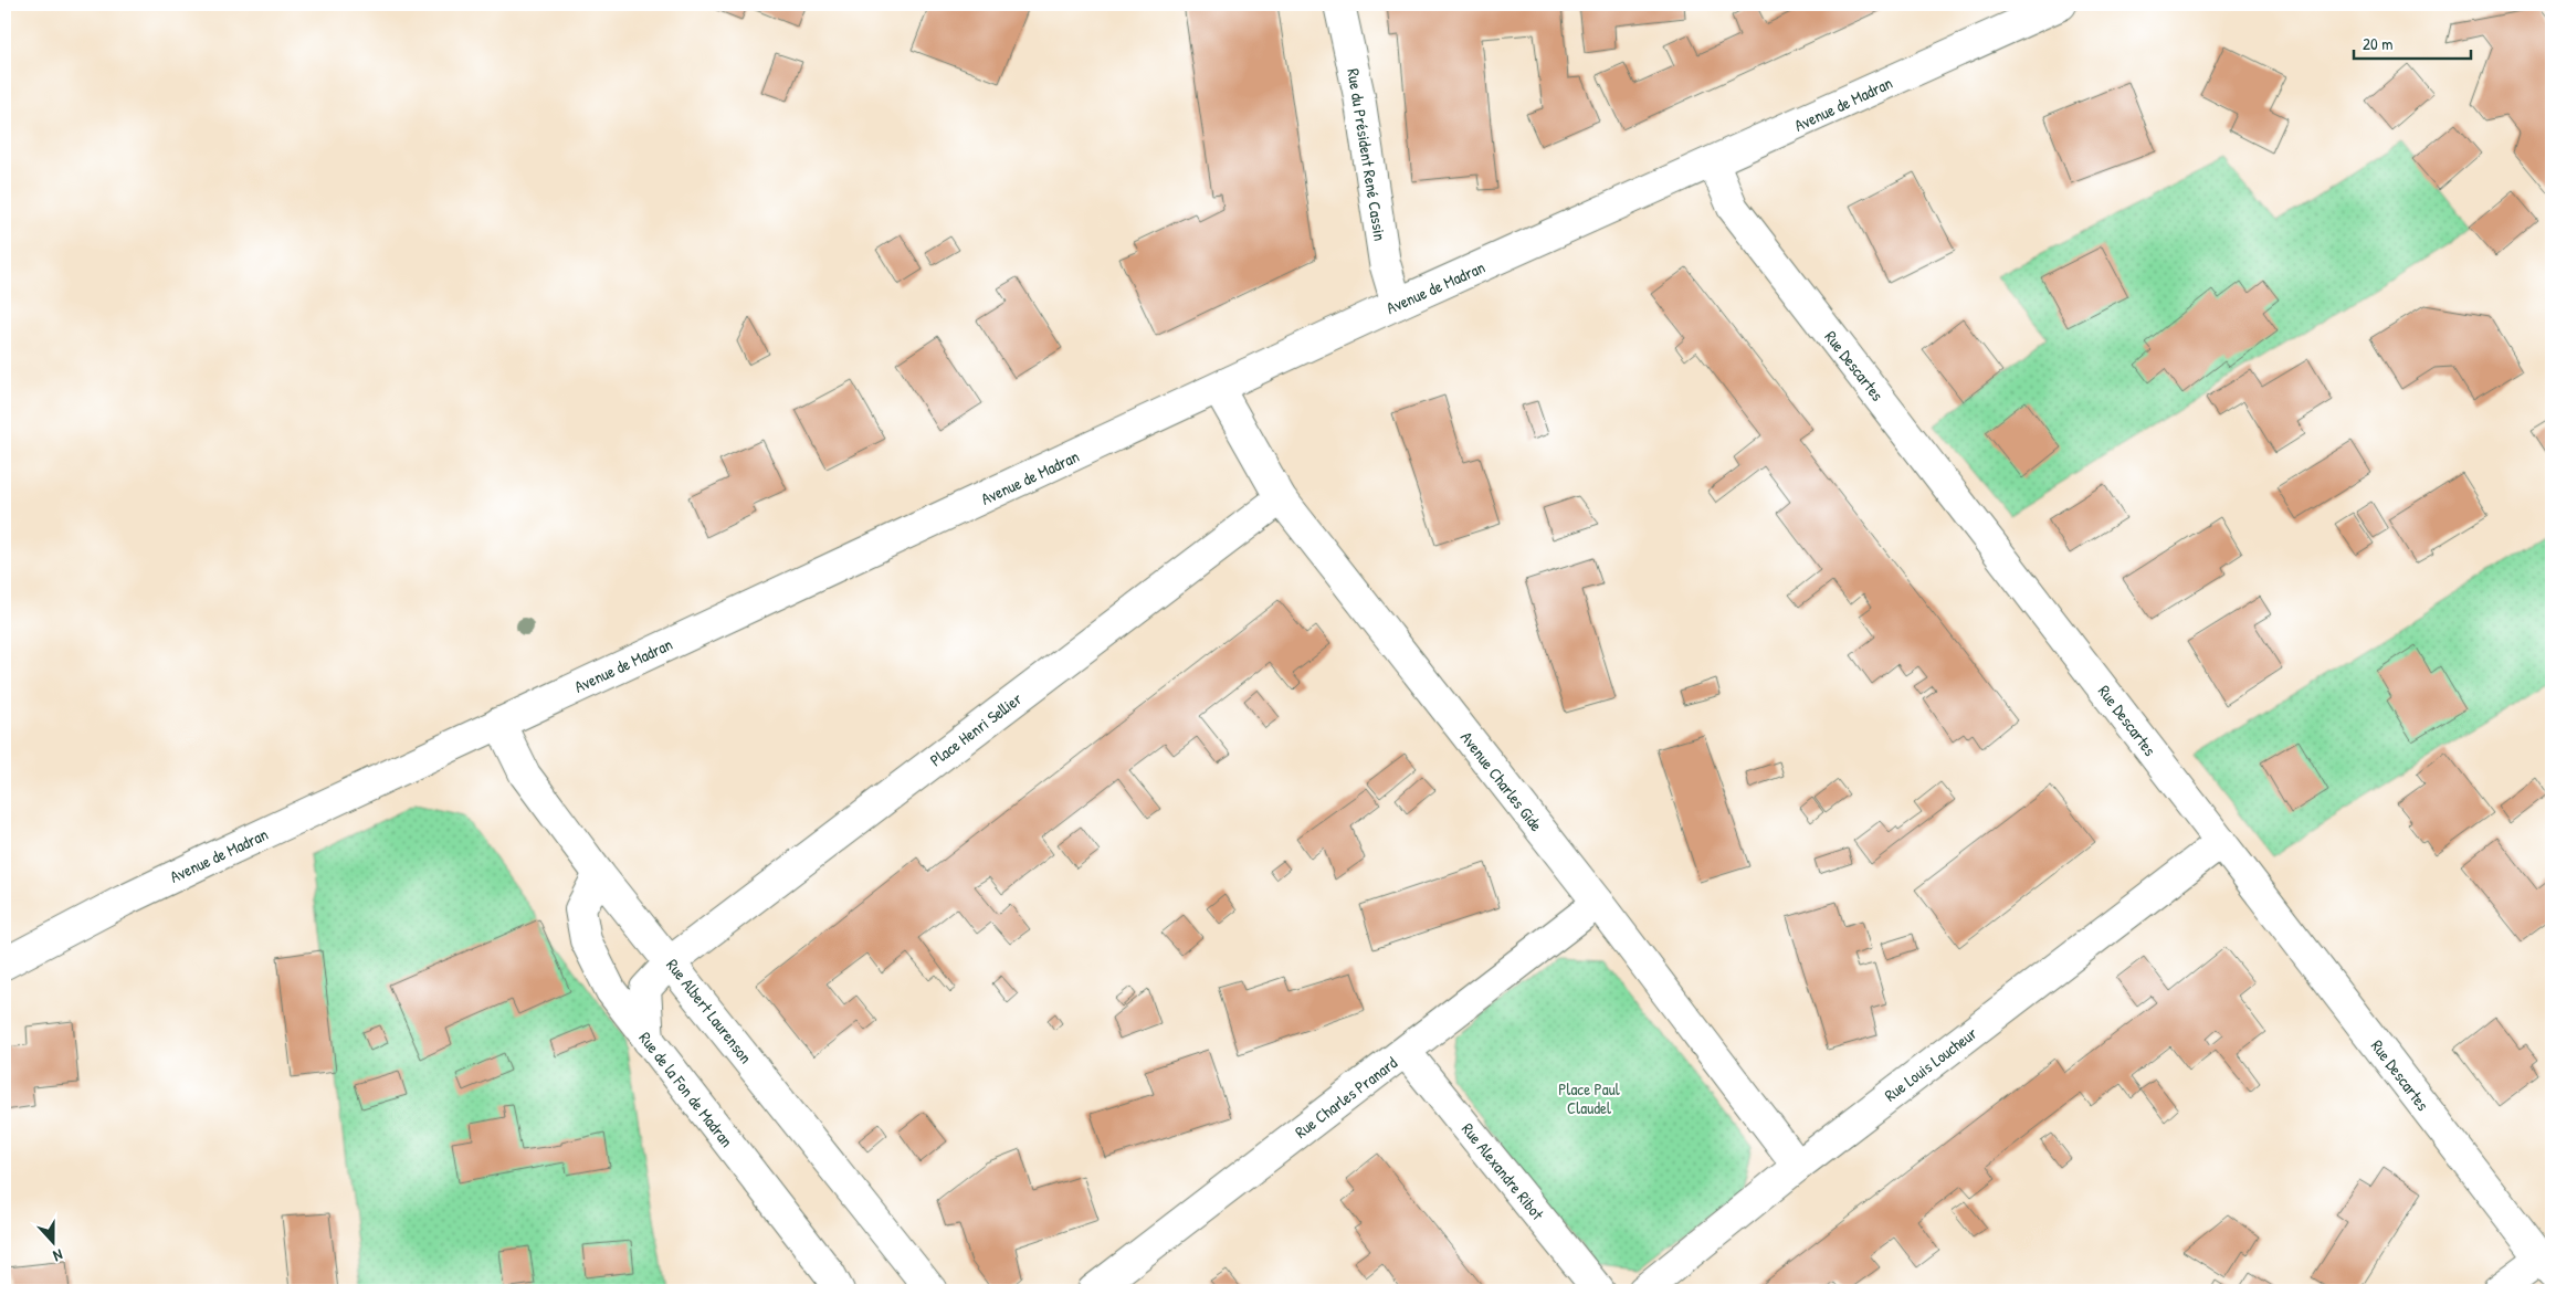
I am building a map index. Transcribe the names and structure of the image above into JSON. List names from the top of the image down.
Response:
{
  "streets": {
    "street": [
      "Avenue de Madran",
      "Rue du Président René Cassin",
      "Rue Descartes",
      "Place Henri Sellier",
      "Avenue Charles Gide",
      "Rue Albert Laurenson",
      "Rue Louis Loucheur",
      "Rue de la Fon de Madran",
      "Rue Charles Pranard",
      "Rue Alexandre Ribot"
    ]
  },
  "crossings": [
    ["Avenue de Madran", "Rue du Président René Cassin"],
    ["Avenue de Madran", "Rue Descartes"],
    ["Avenue de Madran", "Avenue Charles Gide"],
    ["Avenue de Madran", "Rue Albert Laurenson"],
    ["Rue Descartes", "Rue Louis Loucheur"],
    ["Place Henri Sellier", "Avenue Charles Gide"],
    ["Place Henri Sellier", "Rue Albert Laurenson"],
    ["Place Henri Sellier", "Rue de la Fon de Madran"],
    ["Avenue Charles Gide", "Rue Louis Loucheur"],
    ["Avenue Charles Gide", "Rue Charles Pranard"],
    ["Rue Albert Laurenson", "Rue de la Fon de Madran"],
    ["Rue Charles Pranard", "Rue Alexandre Ribot"]
  ],
  "parks": ["Place Paul Claudel"],
  "scale_bar": "20 m",
  "north": "bottom"
}
